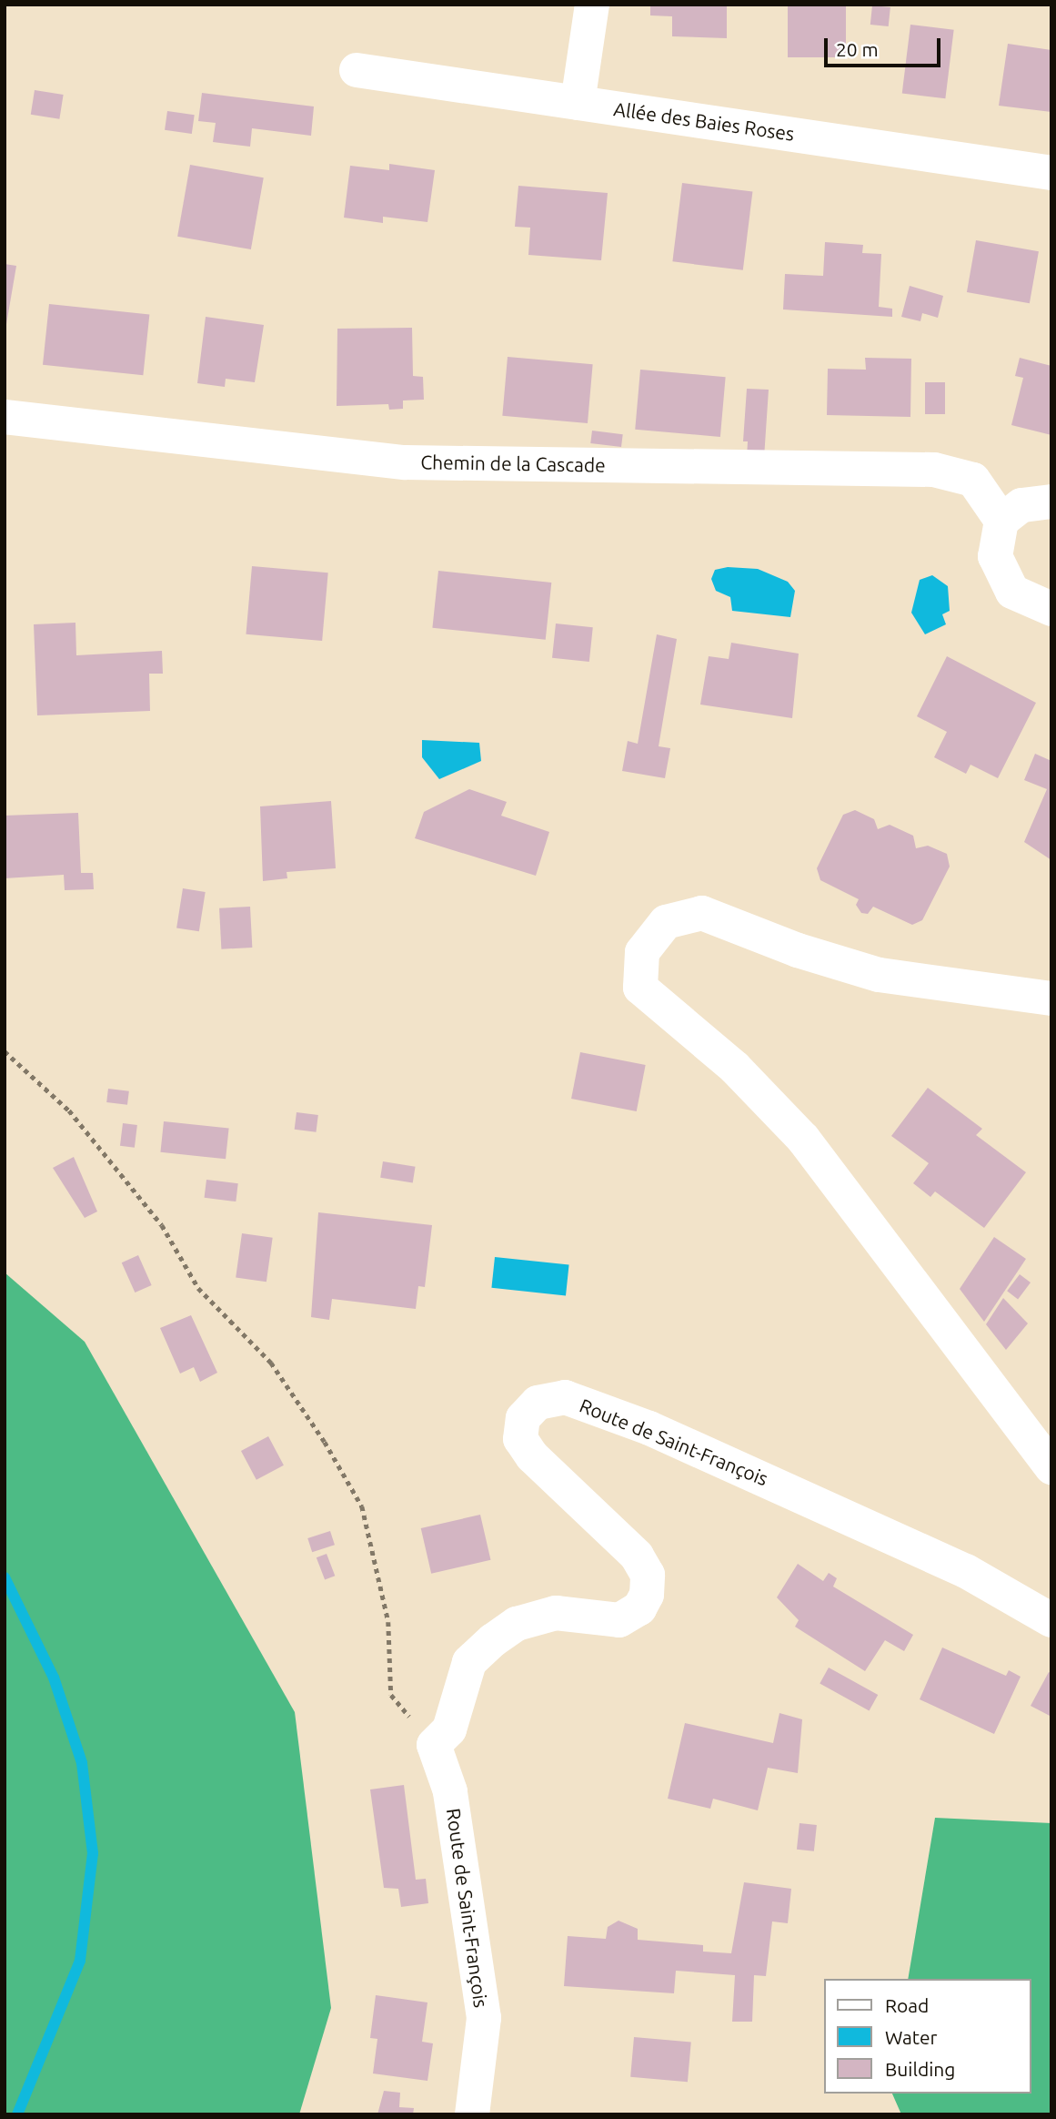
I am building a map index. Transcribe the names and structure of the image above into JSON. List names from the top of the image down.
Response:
{
  "streets": {
    "main road": ["Allée des Baies Roses", "Chemin de la Cascade", "Route de Saint-François"]
  },
  "legend": ["Road", "Water", "Building"],
  "scale_bar": "20 m"
}
